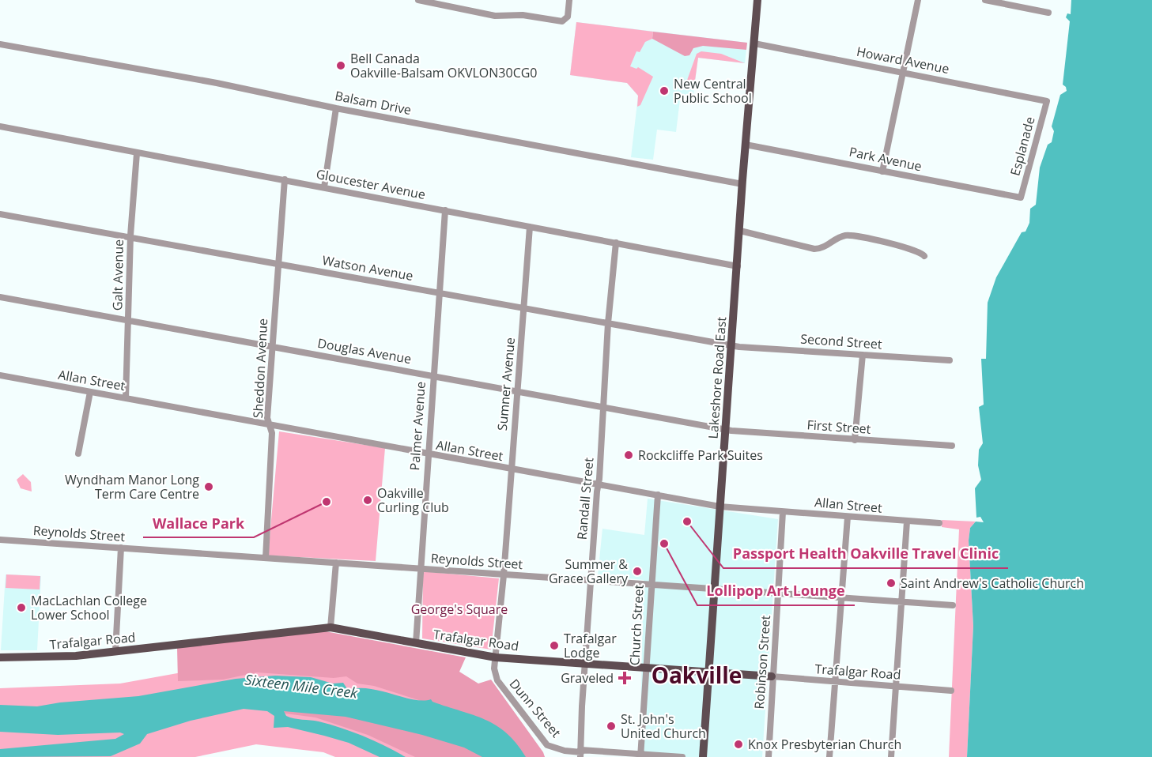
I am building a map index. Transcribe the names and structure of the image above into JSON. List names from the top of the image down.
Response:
{
  "streets": {
    "main road": ["Lakeshore Road East", "Trafalgar Road"],
    "street": [
      "Howard Avenue",
      "Balsam Drive",
      "Esplanade",
      "Park Avenue",
      "Gloucester Avenue",
      "Watson Avenue",
      "Galt Avenue",
      "Second Street",
      "Douglas Avenue",
      "Sheddon Avenue",
      "Allan Street",
      "Sumner Avenue",
      "Palmer Avenue",
      "First Street",
      "Randall Street",
      "Reynolds Street",
      "Church Street",
      "Robinson Street",
      "Dunn Street"
    ]
  },
  "crossings": [
    ["Howard Avenue", "Esplanade"],
    ["Howard Avenue", "Lakeshore Road East"],
    ["Balsam Drive", "Lakeshore Road East"],
    ["Esplanade", "Park Avenue"],
    ["Park Avenue", "Lakeshore Road East"],
    ["Gloucester Avenue", "Galt Avenue"],
    ["Gloucester Avenue", "Sheddon Avenue"],
    ["Gloucester Avenue", "Lakeshore Road East"],
    ["Gloucester Avenue", "Sumner Avenue"],
    ["Gloucester Avenue", "Palmer Avenue"],
    ["Gloucester Avenue", "Randall Street"],
    ["Watson Avenue", "Galt Avenue"],
    ["Watson Avenue", "Second Street"],
    ["Watson Avenue", "Sheddon Avenue"],
    ["Watson Avenue", "Lakeshore Road East"],
    ["Watson Avenue", "Sumner Avenue"],
    ["Watson Avenue", "Palmer Avenue"],
    ["Watson Avenue", "Randall Street"],
    ["Galt Avenue", "Douglas Avenue"],
    ["Galt Avenue", "Allan Street"],
    ["Second Street", "Lakeshore Road East"],
    ["Douglas Avenue", "Sheddon Avenue"],
    ["Douglas Avenue", "Lakeshore Road East"],
    ["Douglas Avenue", "Sumner Avenue"],
    ["Douglas Avenue", "Palmer Avenue"],
    ["Douglas Avenue", "First Street"],
    ["Douglas Avenue", "Randall Street"],
    ["Sheddon Avenue", "Allan Street"],
    ["Sheddon Avenue", "Reynolds Street"],
    ["Lakeshore Road East", "Allan Street"],
    ["Lakeshore Road East", "First Street"],
    ["Lakeshore Road East", "Reynolds Street"],
    ["Lakeshore Road East", "Trafalgar Road"],
    ["Allan Street", "Sumner Avenue"],
    ["Allan Street", "Palmer Avenue"],
    ["Allan Street", "Randall Street"],
    ["Allan Street", "Church Street"],
    ["Allan Street", "Robinson Street"],
    ["Sumner Avenue", "Reynolds Street"],
    ["Sumner Avenue", "Trafalgar Road"],
    ["Sumner Avenue", "Dunn Street"],
    ["Palmer Avenue", "Reynolds Street"],
    ["Palmer Avenue", "Trafalgar Road"],
    ["Randall Street", "Reynolds Street"],
    ["Randall Street", "Trafalgar Road"],
    ["Randall Street", "Dunn Street"],
    ["Reynolds Street", "Church Street"],
    ["Reynolds Street", "Robinson Street"],
    ["Church Street", "Trafalgar Road"],
    ["Church Street", "Dunn Street"],
    ["Trafalgar Road", "Robinson Street"],
    ["Trafalgar Road", "Dunn Street"]
  ],
  "districts": ["Oakville"],
  "water": ["Sixteen Mile Creek"],
  "parks": ["George's Square"],
  "places": {
    "other": [
      "Bell Canada Oakville-Balsam OKVLON30CG0",
      "New Central Public School",
      "Rockcliffe Park Suites",
      "Wyndham Manor Long Term Care Centre",
      "Oakville Curling Club",
      "Wallace Park",
      "Passport Health Oakville Travel Clinic",
      "Lollipop Art Lounge",
      "Summer & Grace Gallery",
      "Saint Andrew's Catholic Church",
      "MacLachlan College Lower School",
      "Trafalgar Lodge",
      "St. John's United Church",
      "Knox Presbyterian Church"
    ],
    "health": ["Graveled"]
  }
}
